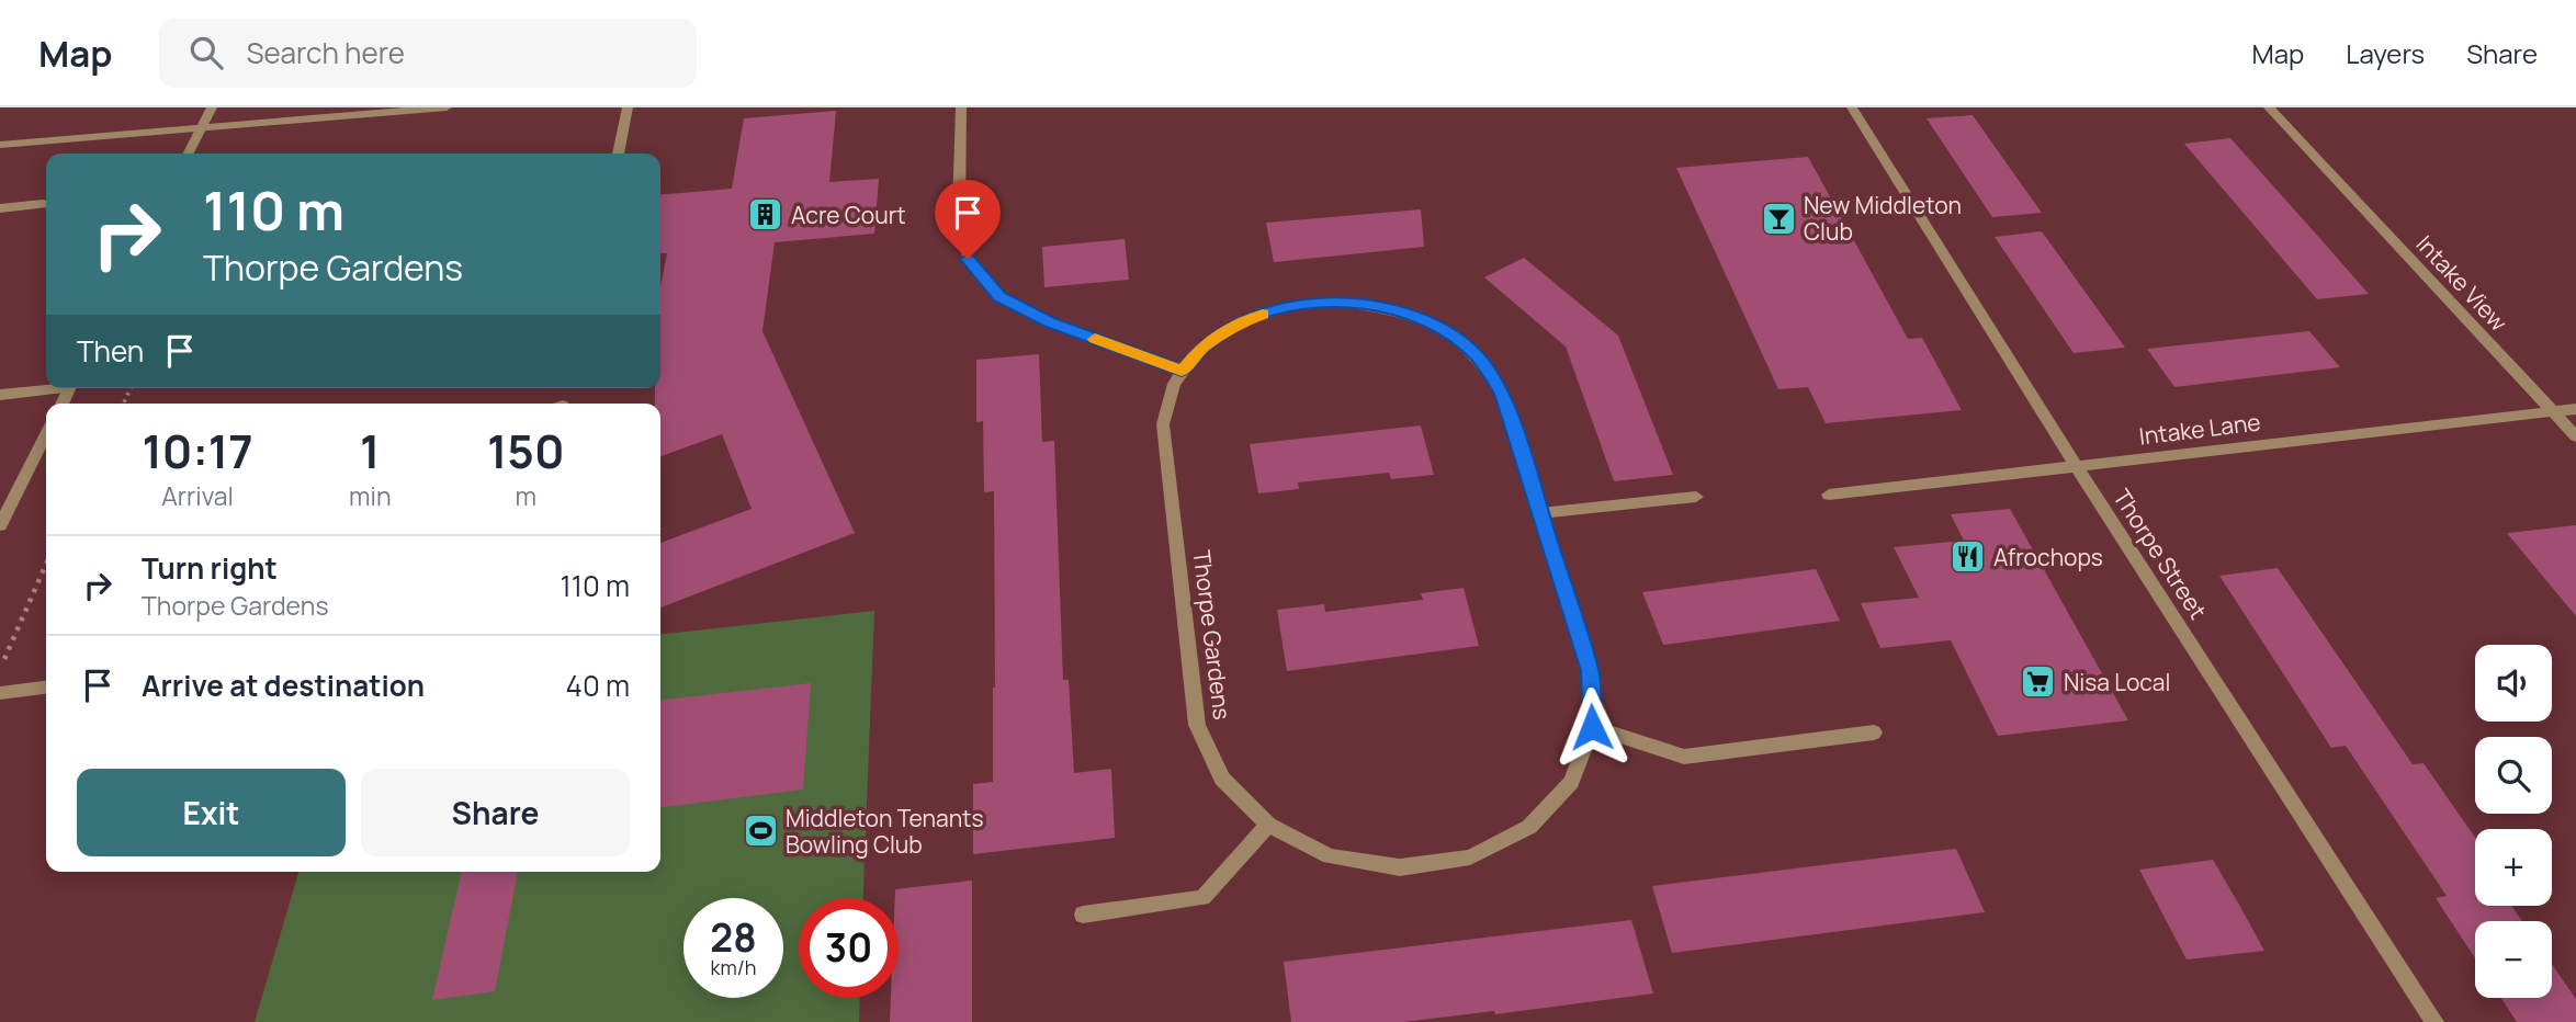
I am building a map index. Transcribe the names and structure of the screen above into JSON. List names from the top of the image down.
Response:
{
  "streets": {
    "street": [
      "Intake View",
      "Intake Lane",
      "Thorpe Street",
      "Thorpe Gardens"
    ]
  },
  "crossings": [
    ["Intake View", "Intake Lane"],
    ["Intake Lane", "Thorpe Street"]
  ],
  "places": {
    "building": ["Acre Court"],
    "bar": ["New Middleton Club"],
    "restaurant": ["Afrochops"],
    "supermarket": ["Nisa Local"],
    "sports": ["Middleton Tenants Bowling Club"]
  },
  "page": {
    "header": "Map",
    "search": "Search here",
    "nav": ["Map", "Layers", "Share"],
    "turn": ["110 m", "Thorpe Gardens"],
    "then": "Then",
    "eta": [
      "10:17",
      "Arrival",
      "1",
      "min",
      "150",
      "m"
    ],
    "list": [
      {
        "name": "Turn right",
        "note": "Thorpe Gardens",
        "value": "110 m"
      },
      {
        "name": "Arrive at destination",
        "value": "40 m"
      }
    ],
    "map_buttons": ["+", "−"],
    "buttons": ["Exit", "Share"],
    "speed": "28 km/h",
    "limit": "30"
  }
}
